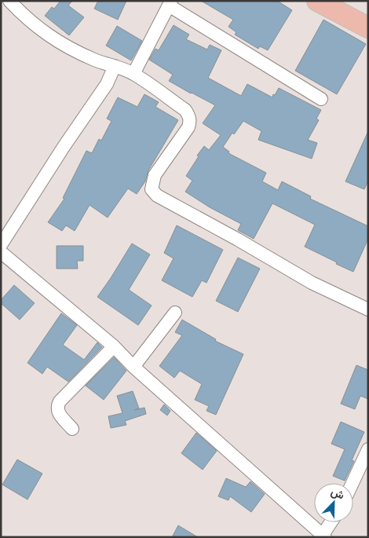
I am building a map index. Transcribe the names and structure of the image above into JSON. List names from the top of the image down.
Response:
{
  "north": "top right"
}
